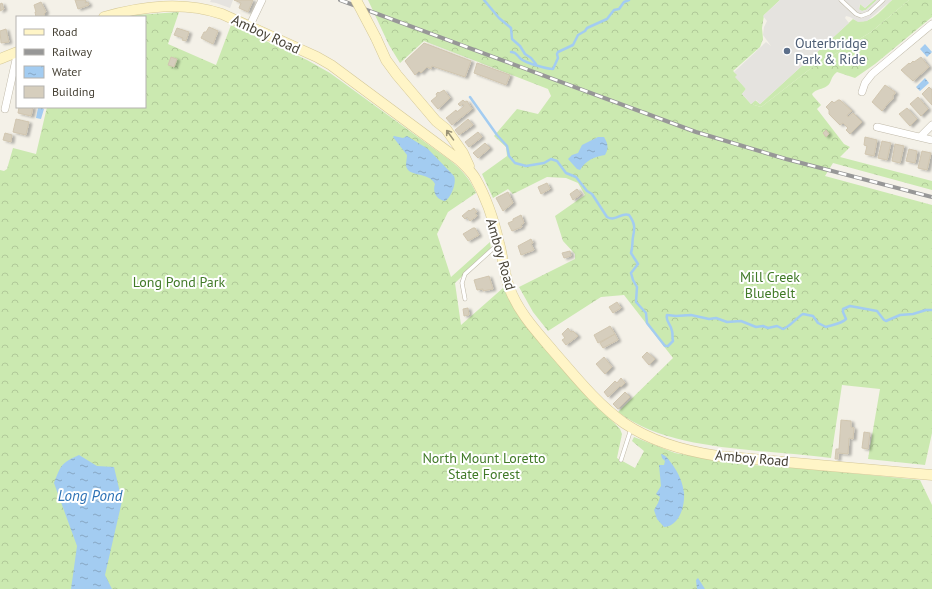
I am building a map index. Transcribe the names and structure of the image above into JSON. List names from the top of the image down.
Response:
{
  "streets": {
    "main road": ["Amboy Road"]
  },
  "water": ["Long Pond"],
  "parks": ["Mill Creek Bluebelt", "Long Pond Park", "North Mount Loretto State Forest"],
  "places": ["Outerbridge Park & Ride"],
  "legend": [
    "Road",
    "Railway",
    "Water",
    "Building"
  ]
}
